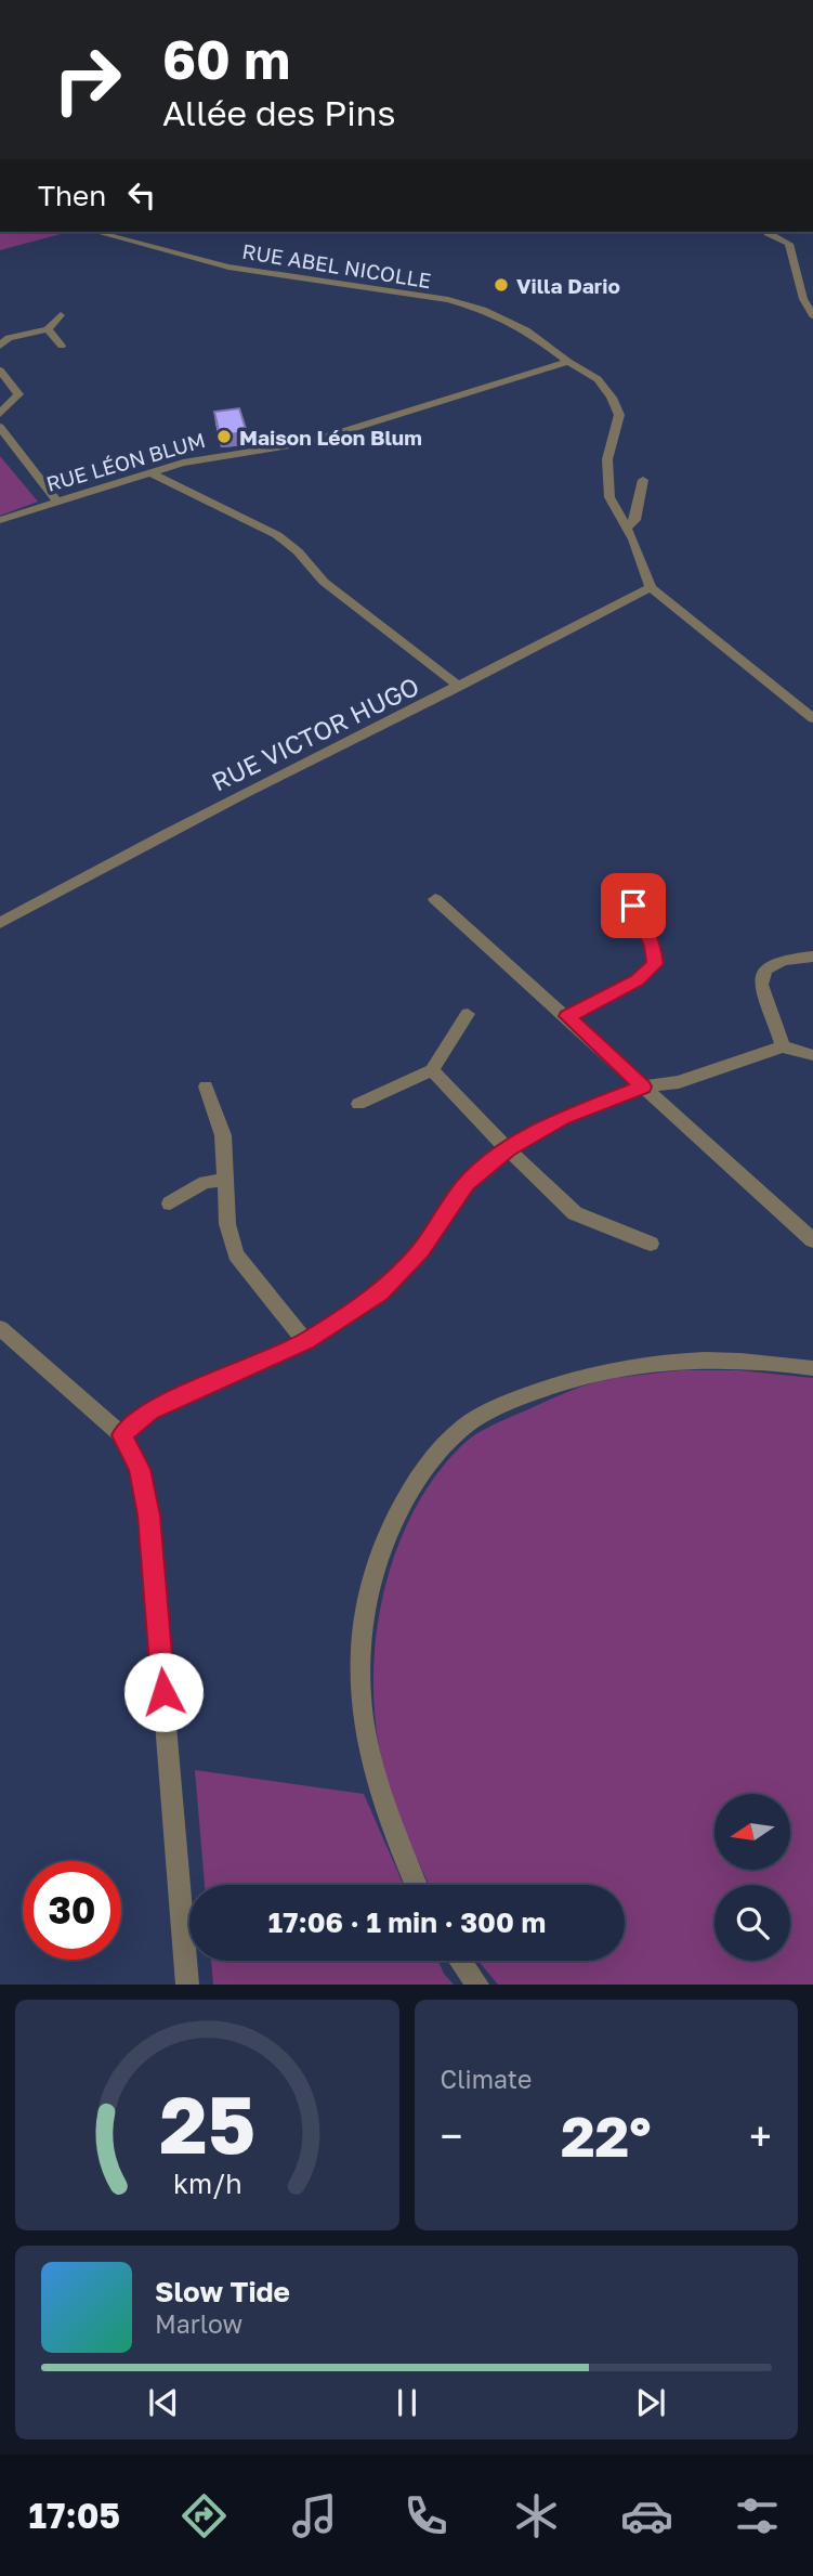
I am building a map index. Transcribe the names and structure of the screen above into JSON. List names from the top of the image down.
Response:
{
  "streets": {
    "street": ["RUE ABEL NICOLLE", "RUE LÉON BLUM", "RUE VICTOR HUGO"]
  },
  "crossings": [
    ["RUE ABEL NICOLLE", "RUE LÉON BLUM"],
    ["RUE ABEL NICOLLE", "RUE VICTOR HUGO"]
  ],
  "places": ["Villa Dario", "Maison Léon Blum"],
  "north": "left",
  "page": {
    "turn": ["60 m", "Allée des Pins"],
    "then": "Then",
    "limit": "30",
    "trip": "17:06 · 1 min · 300 m",
    "tile": "Climate",
    "heat": ["−", "22°", "+"],
    "song": ["Slow Tide", "Marlow"],
    "tabs": "17:05",
    "gauge": ["25", "km/h"]
  }
}
